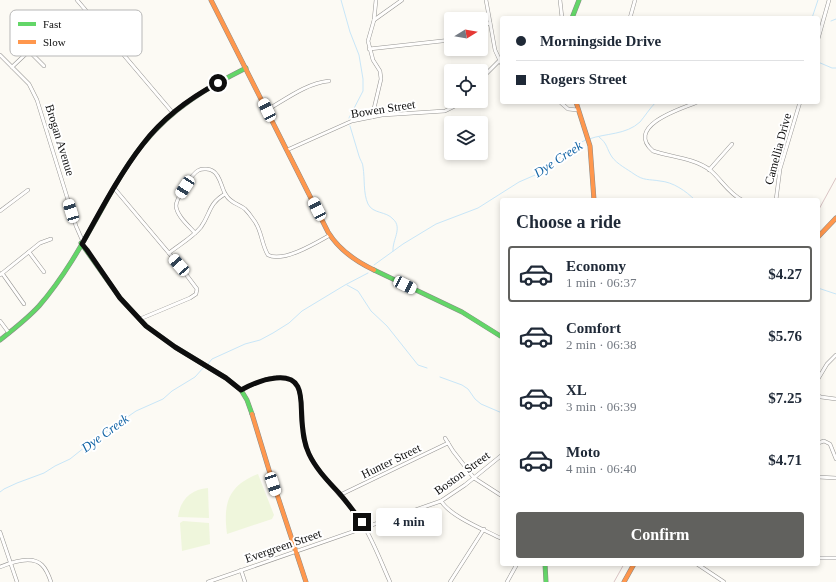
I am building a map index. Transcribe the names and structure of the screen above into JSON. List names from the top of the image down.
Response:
{
  "streets": {
    "street": [
      "Bowen Street",
      "Brogan Avenue",
      "Camellia Drive",
      "Hunter Street",
      "Boston Street",
      "Evergreen Street"
    ]
  },
  "crossings": [
    ["Brogan Avenue", "Evergreen Street"],
    ["Boston Street", "Evergreen Street"]
  ],
  "water": ["Dye Creek"],
  "legend": ["Fast", "Slow"],
  "north": "right",
  "page": {
    "banner": ["Morningside Drive", "Rogers Street"],
    "heading": "Choose a ride",
    "list": [
      {
        "name": "Economy",
        "note": "1 min · 06:37",
        "value": "$4.27"
      },
      {
        "name": "Comfort",
        "note": "2 min · 06:38",
        "value": "$5.76"
      },
      {
        "name": "XL",
        "note": "3 min · 06:39",
        "value": "$7.25"
      },
      {
        "name": "Moto",
        "note": "4 min · 06:40",
        "value": "$4.71"
      }
    ],
    "buttons": "Confirm",
    "bubble": "4 min"
  }
}
